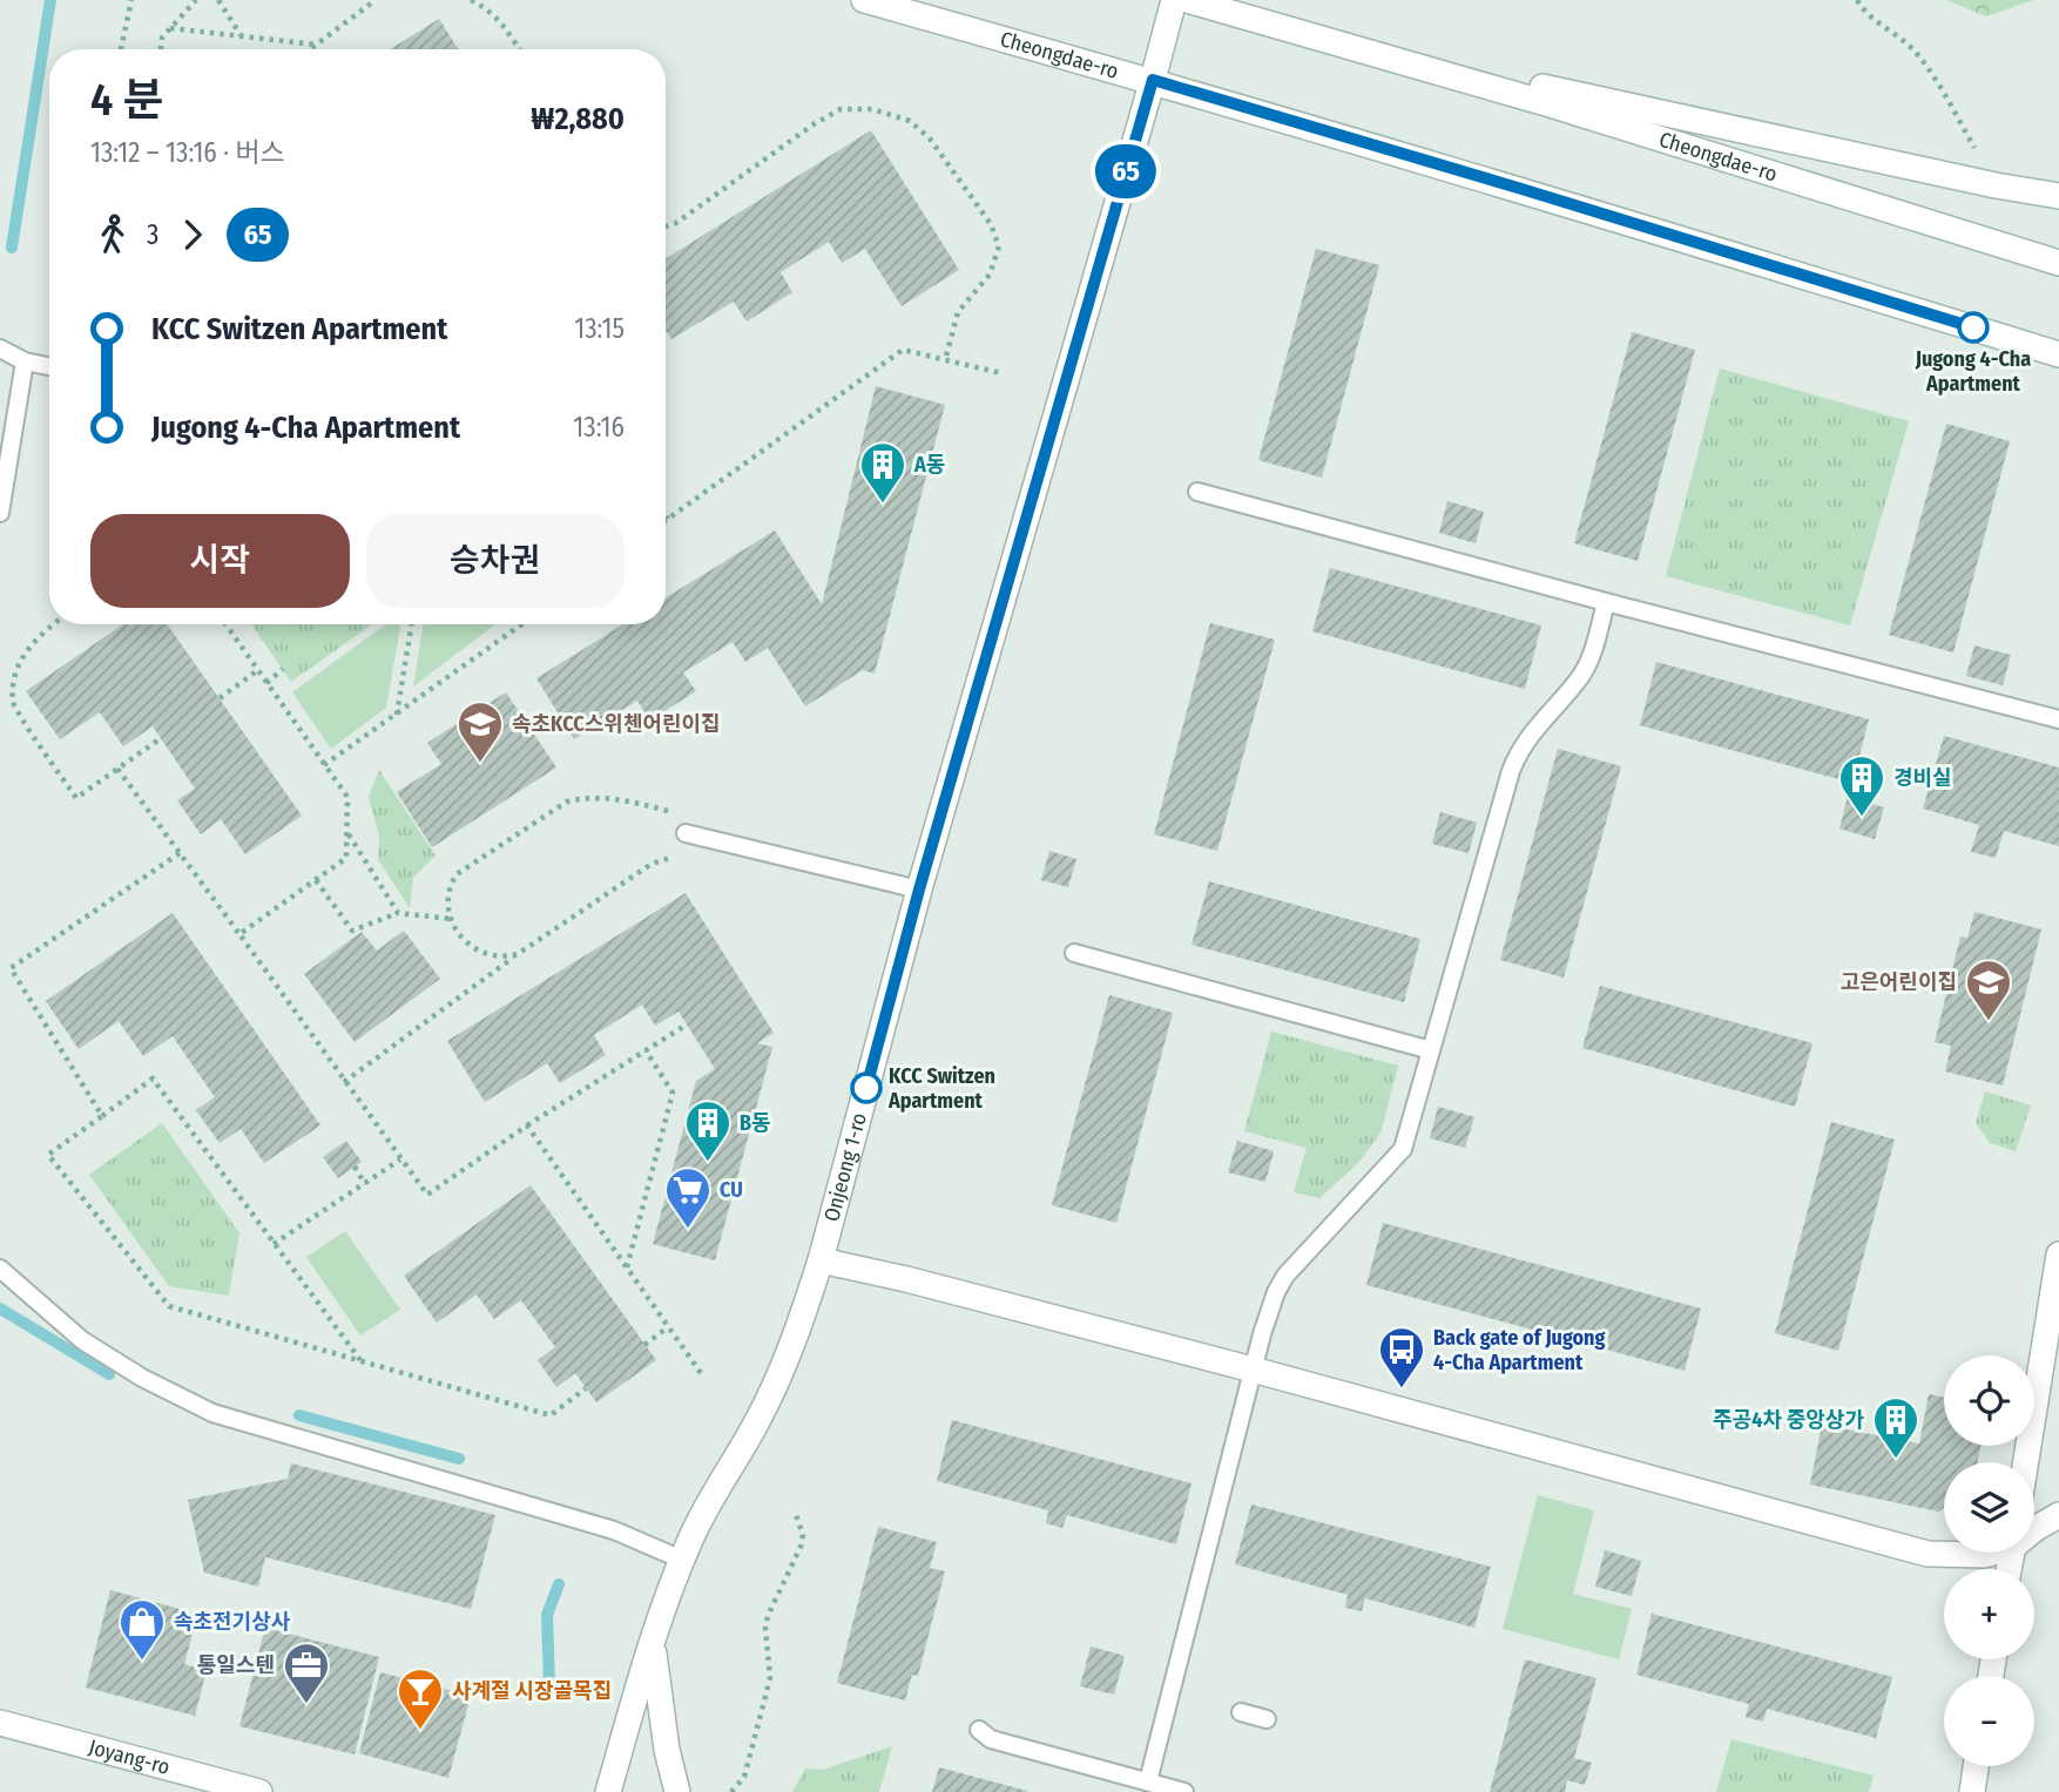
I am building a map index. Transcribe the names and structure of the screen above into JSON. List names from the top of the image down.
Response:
{
  "streets": {
    "street": ["Cheongdae-ro", "Onjeong 1-ro", "Joyang-ro"]
  },
  "crossings": [
    ["Cheongdae-ro", "Onjeong 1-ro"]
  ],
  "places": {
    "other": ["Jugong 4-Cha Apartment", "KCC Switzen Apartment"],
    "building": [
      "A동",
      "경비실",
      "B동",
      "주공4차 중앙상가"
    ],
    "school or university": ["속초KCC스위첸어린이집", "고은어린이집"],
    "supermarket": ["CU"],
    "bus stop": ["Back gate of Jugong 4-Cha Apartment"],
    "shop": ["속초전기상사"],
    "office": ["통일스텐"],
    "bar": ["사계절 시장골목집"]
  },
  "lines": ["bus line 65"],
  "page": {
    "on_map": "65",
    "heading": ["4 분", "13:12 – 13:16 · 버스", "₩2,880"],
    "legs": ["3", "65"],
    "list": [
      {
        "name": "KCC Switzen Apartment",
        "value": "13:15"
      },
      {
        "name": "Jugong 4-Cha Apartment",
        "value": "13:16"
      }
    ],
    "buttons": ["시작", "승차권"],
    "map_buttons": ["+", "−"]
  }
}
